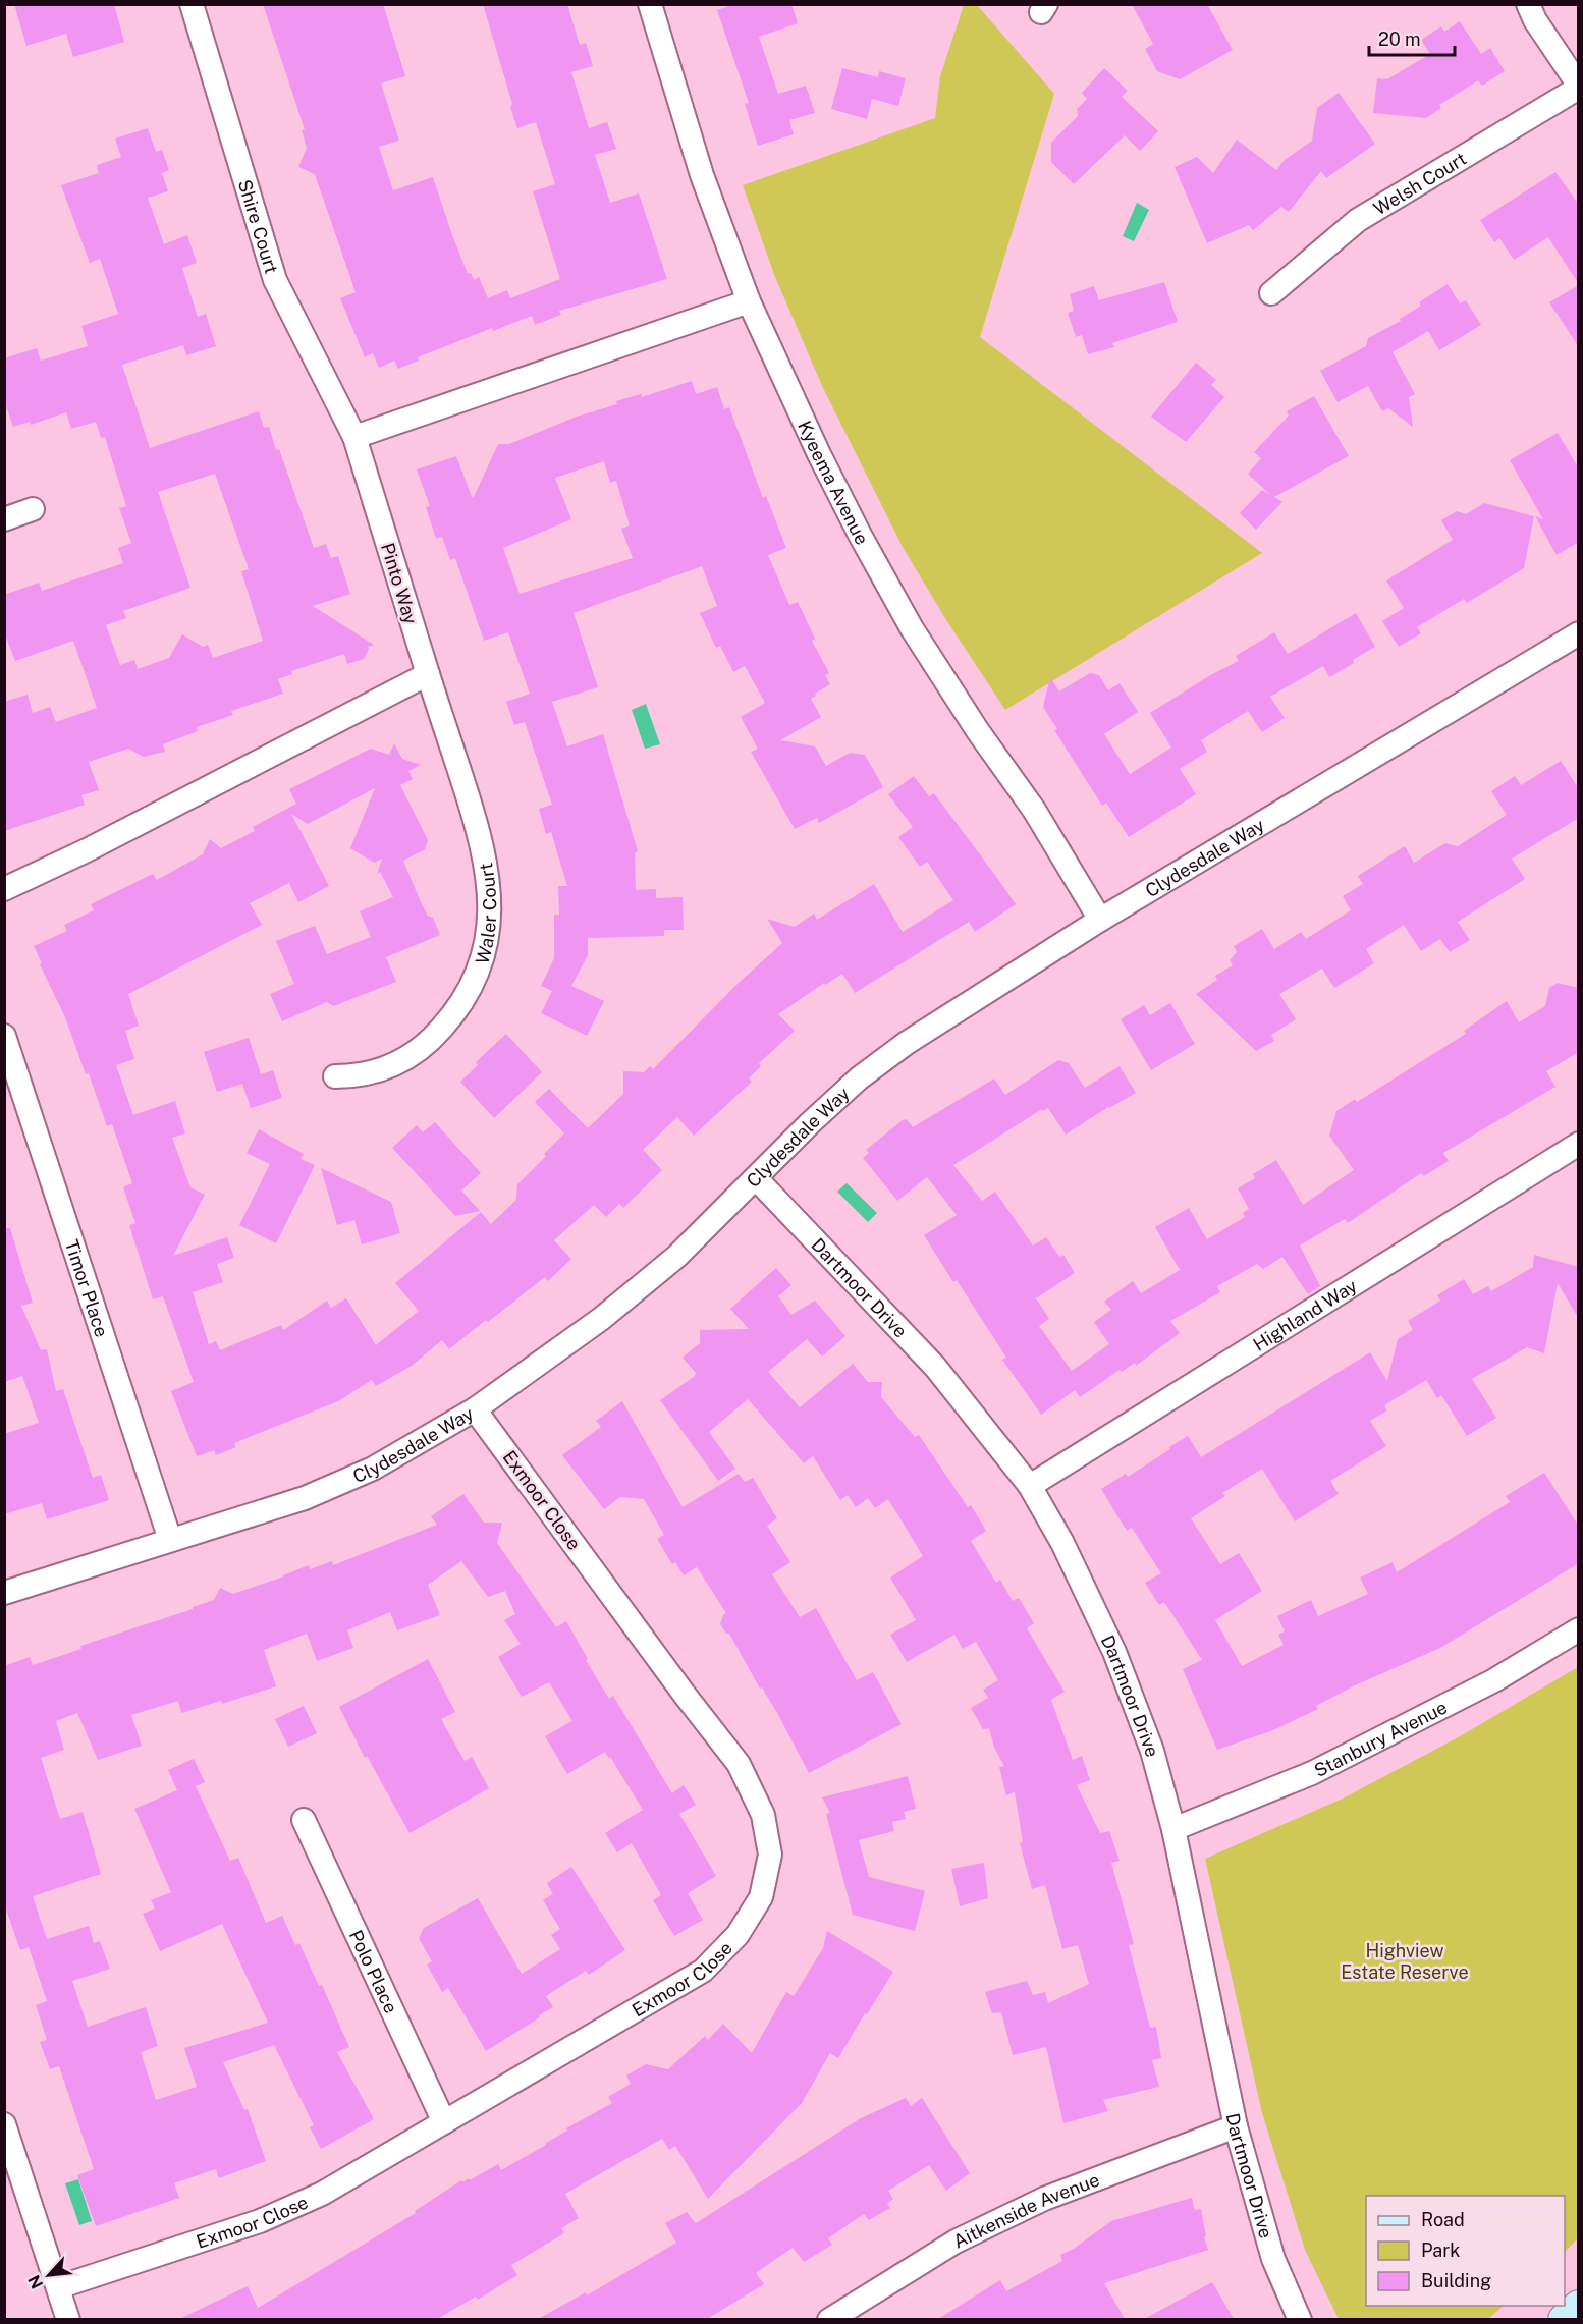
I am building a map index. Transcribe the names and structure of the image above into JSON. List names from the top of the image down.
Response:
{
  "streets": {
    "street": [
      "Welsh Court",
      "Shire Court",
      "Kyeema Avenue",
      "Pinto Way",
      "Clydesdale Way",
      "Waler Court",
      "Timor Place",
      "Dartmoor Drive",
      "Highland Way",
      "Exmoor Close",
      "Stanbury Avenue",
      "Polo Place",
      "Aitkenside Avenue"
    ]
  },
  "crossings": [
    ["Shire Court", "Pinto Way"],
    ["Kyeema Avenue", "Clydesdale Way"],
    ["Pinto Way", "Waler Court"],
    ["Clydesdale Way", "Timor Place"],
    ["Clydesdale Way", "Dartmoor Drive"],
    ["Clydesdale Way", "Exmoor Close"],
    ["Dartmoor Drive", "Highland Way"],
    ["Dartmoor Drive", "Stanbury Avenue"],
    ["Dartmoor Drive", "Aitkenside Avenue"],
    ["Exmoor Close", "Polo Place"]
  ],
  "parks": ["Highview Estate Reserve"],
  "legend": ["Road", "Park", "Building"],
  "scale_bar": "20 m",
  "north": "bottom left"
}
